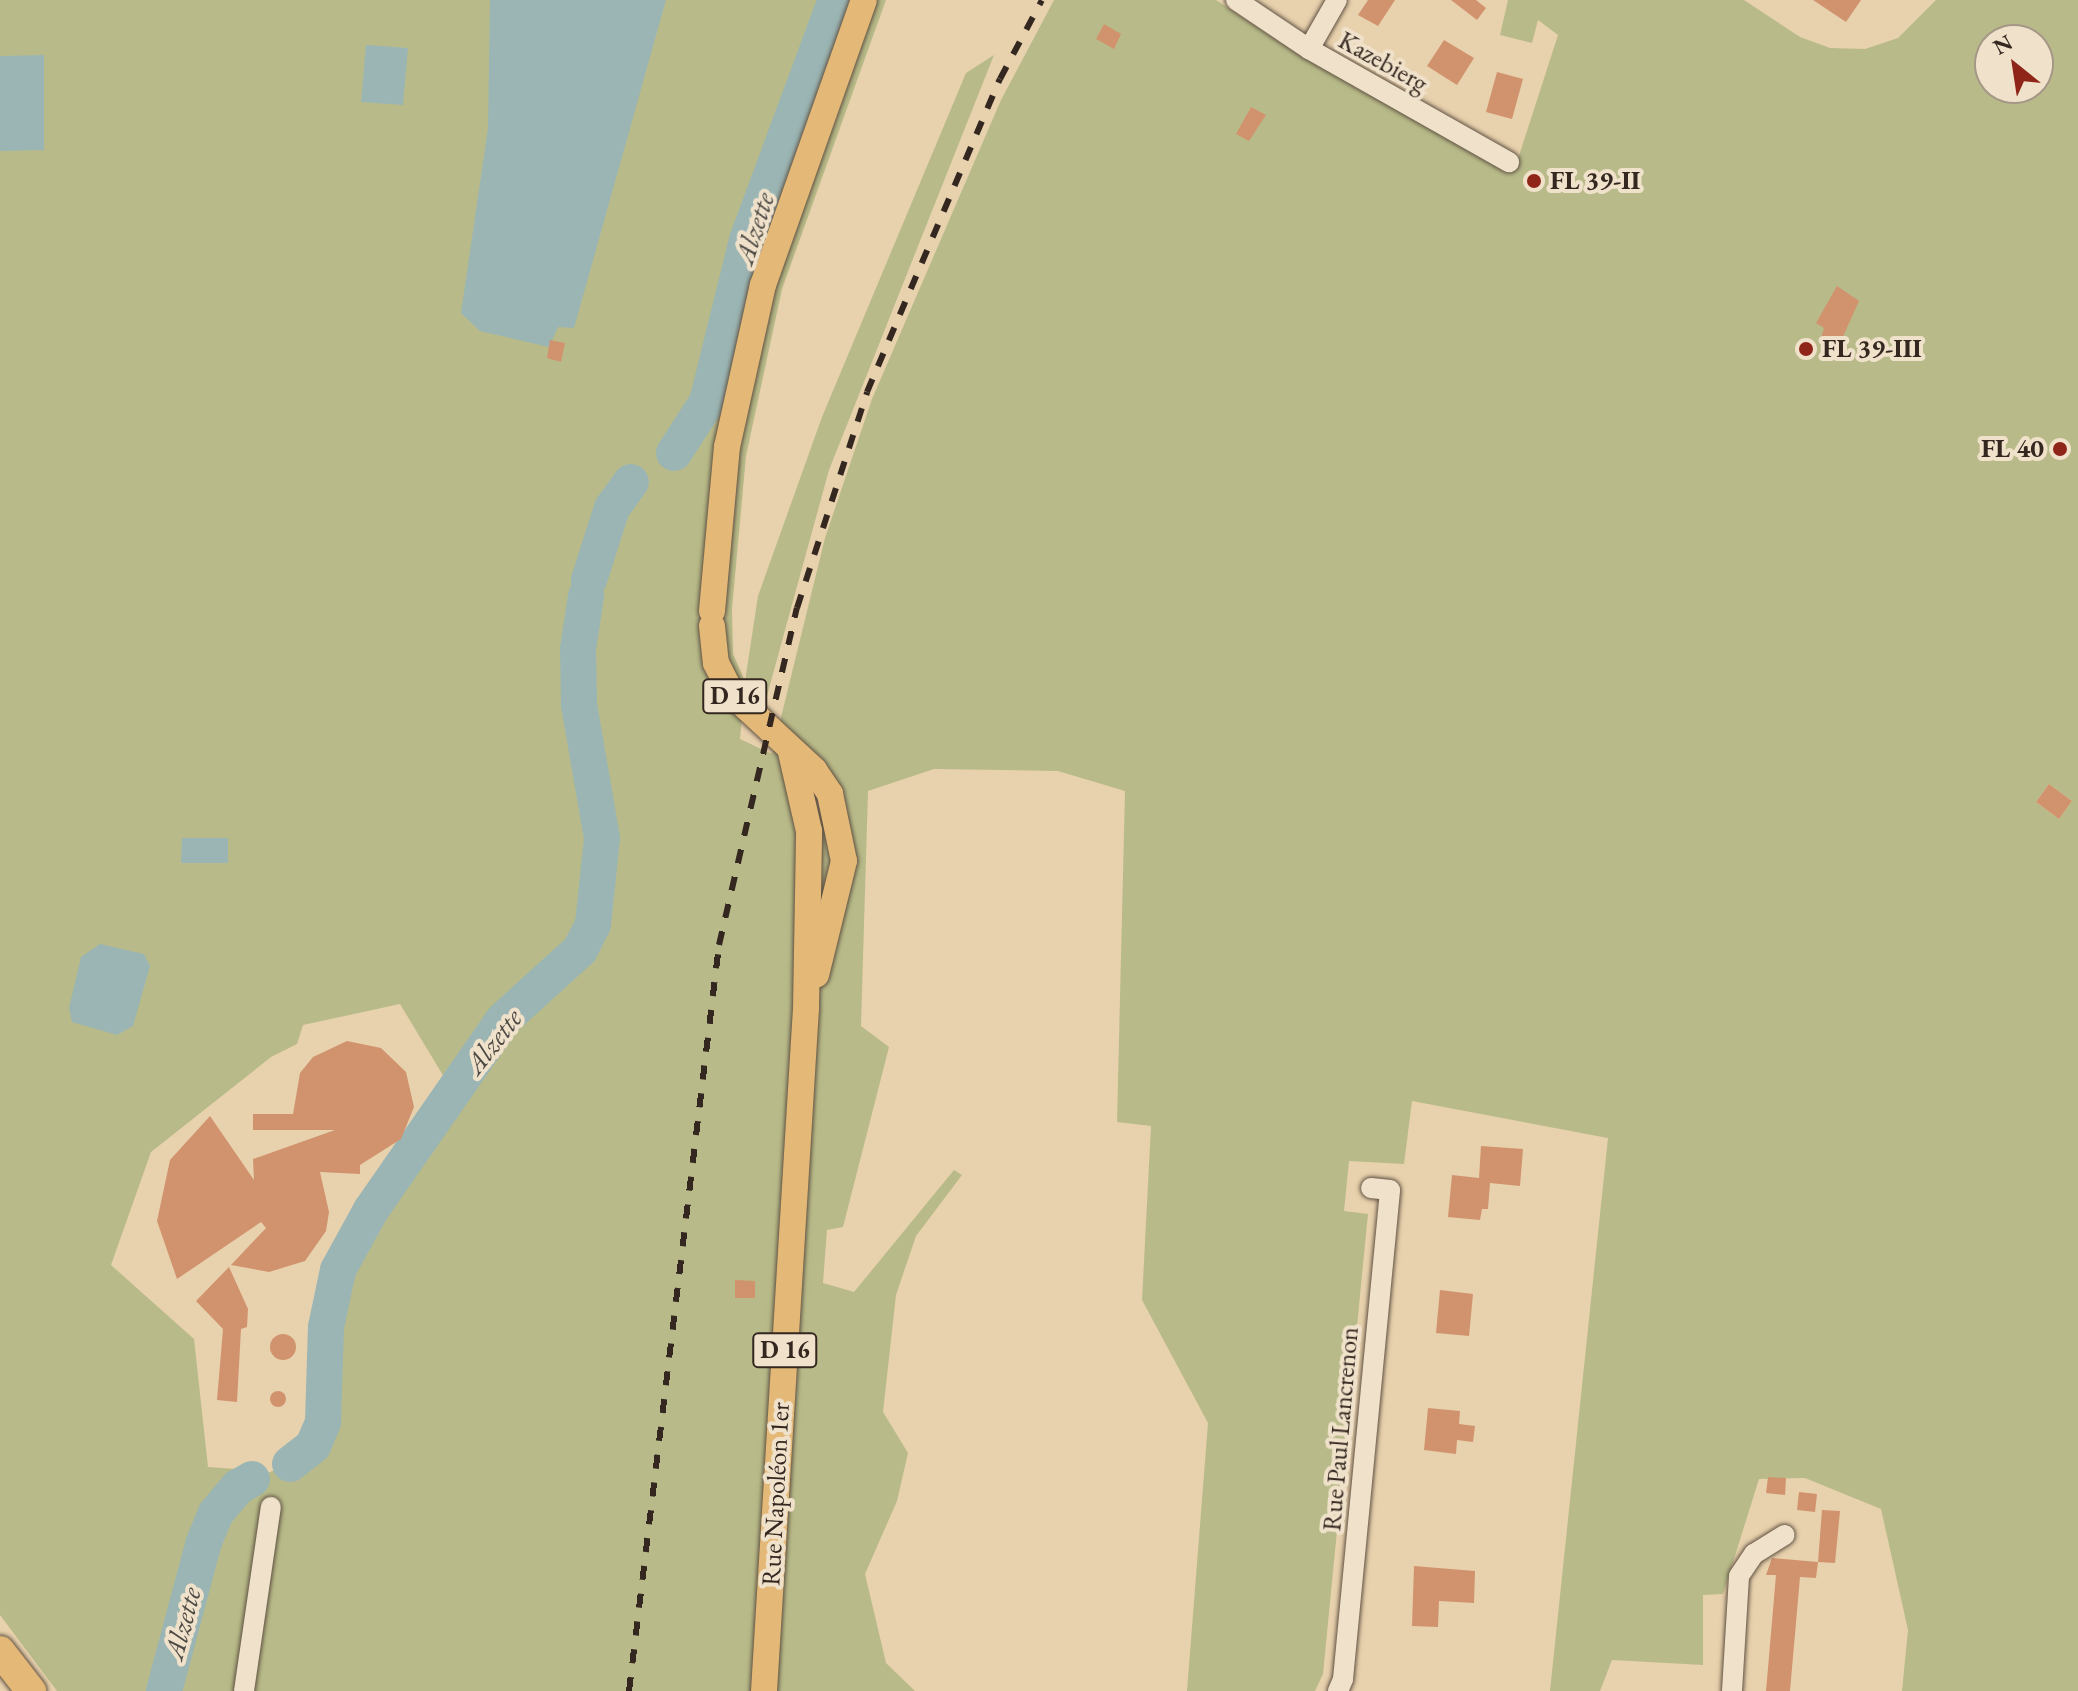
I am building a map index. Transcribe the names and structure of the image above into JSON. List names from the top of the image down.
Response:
{
  "streets": {
    "main road": ["D 16", "Rue Napoléon 1er"],
    "street": ["Kazebierg", "Rue Paul Lancrenon"]
  },
  "crossings": [
    ["D 16", "Rue Napoléon 1er"]
  ],
  "water": ["Alzette"],
  "places": ["FL 39-II", "FL 39-III", "FL 40"],
  "north": "top left"
}
